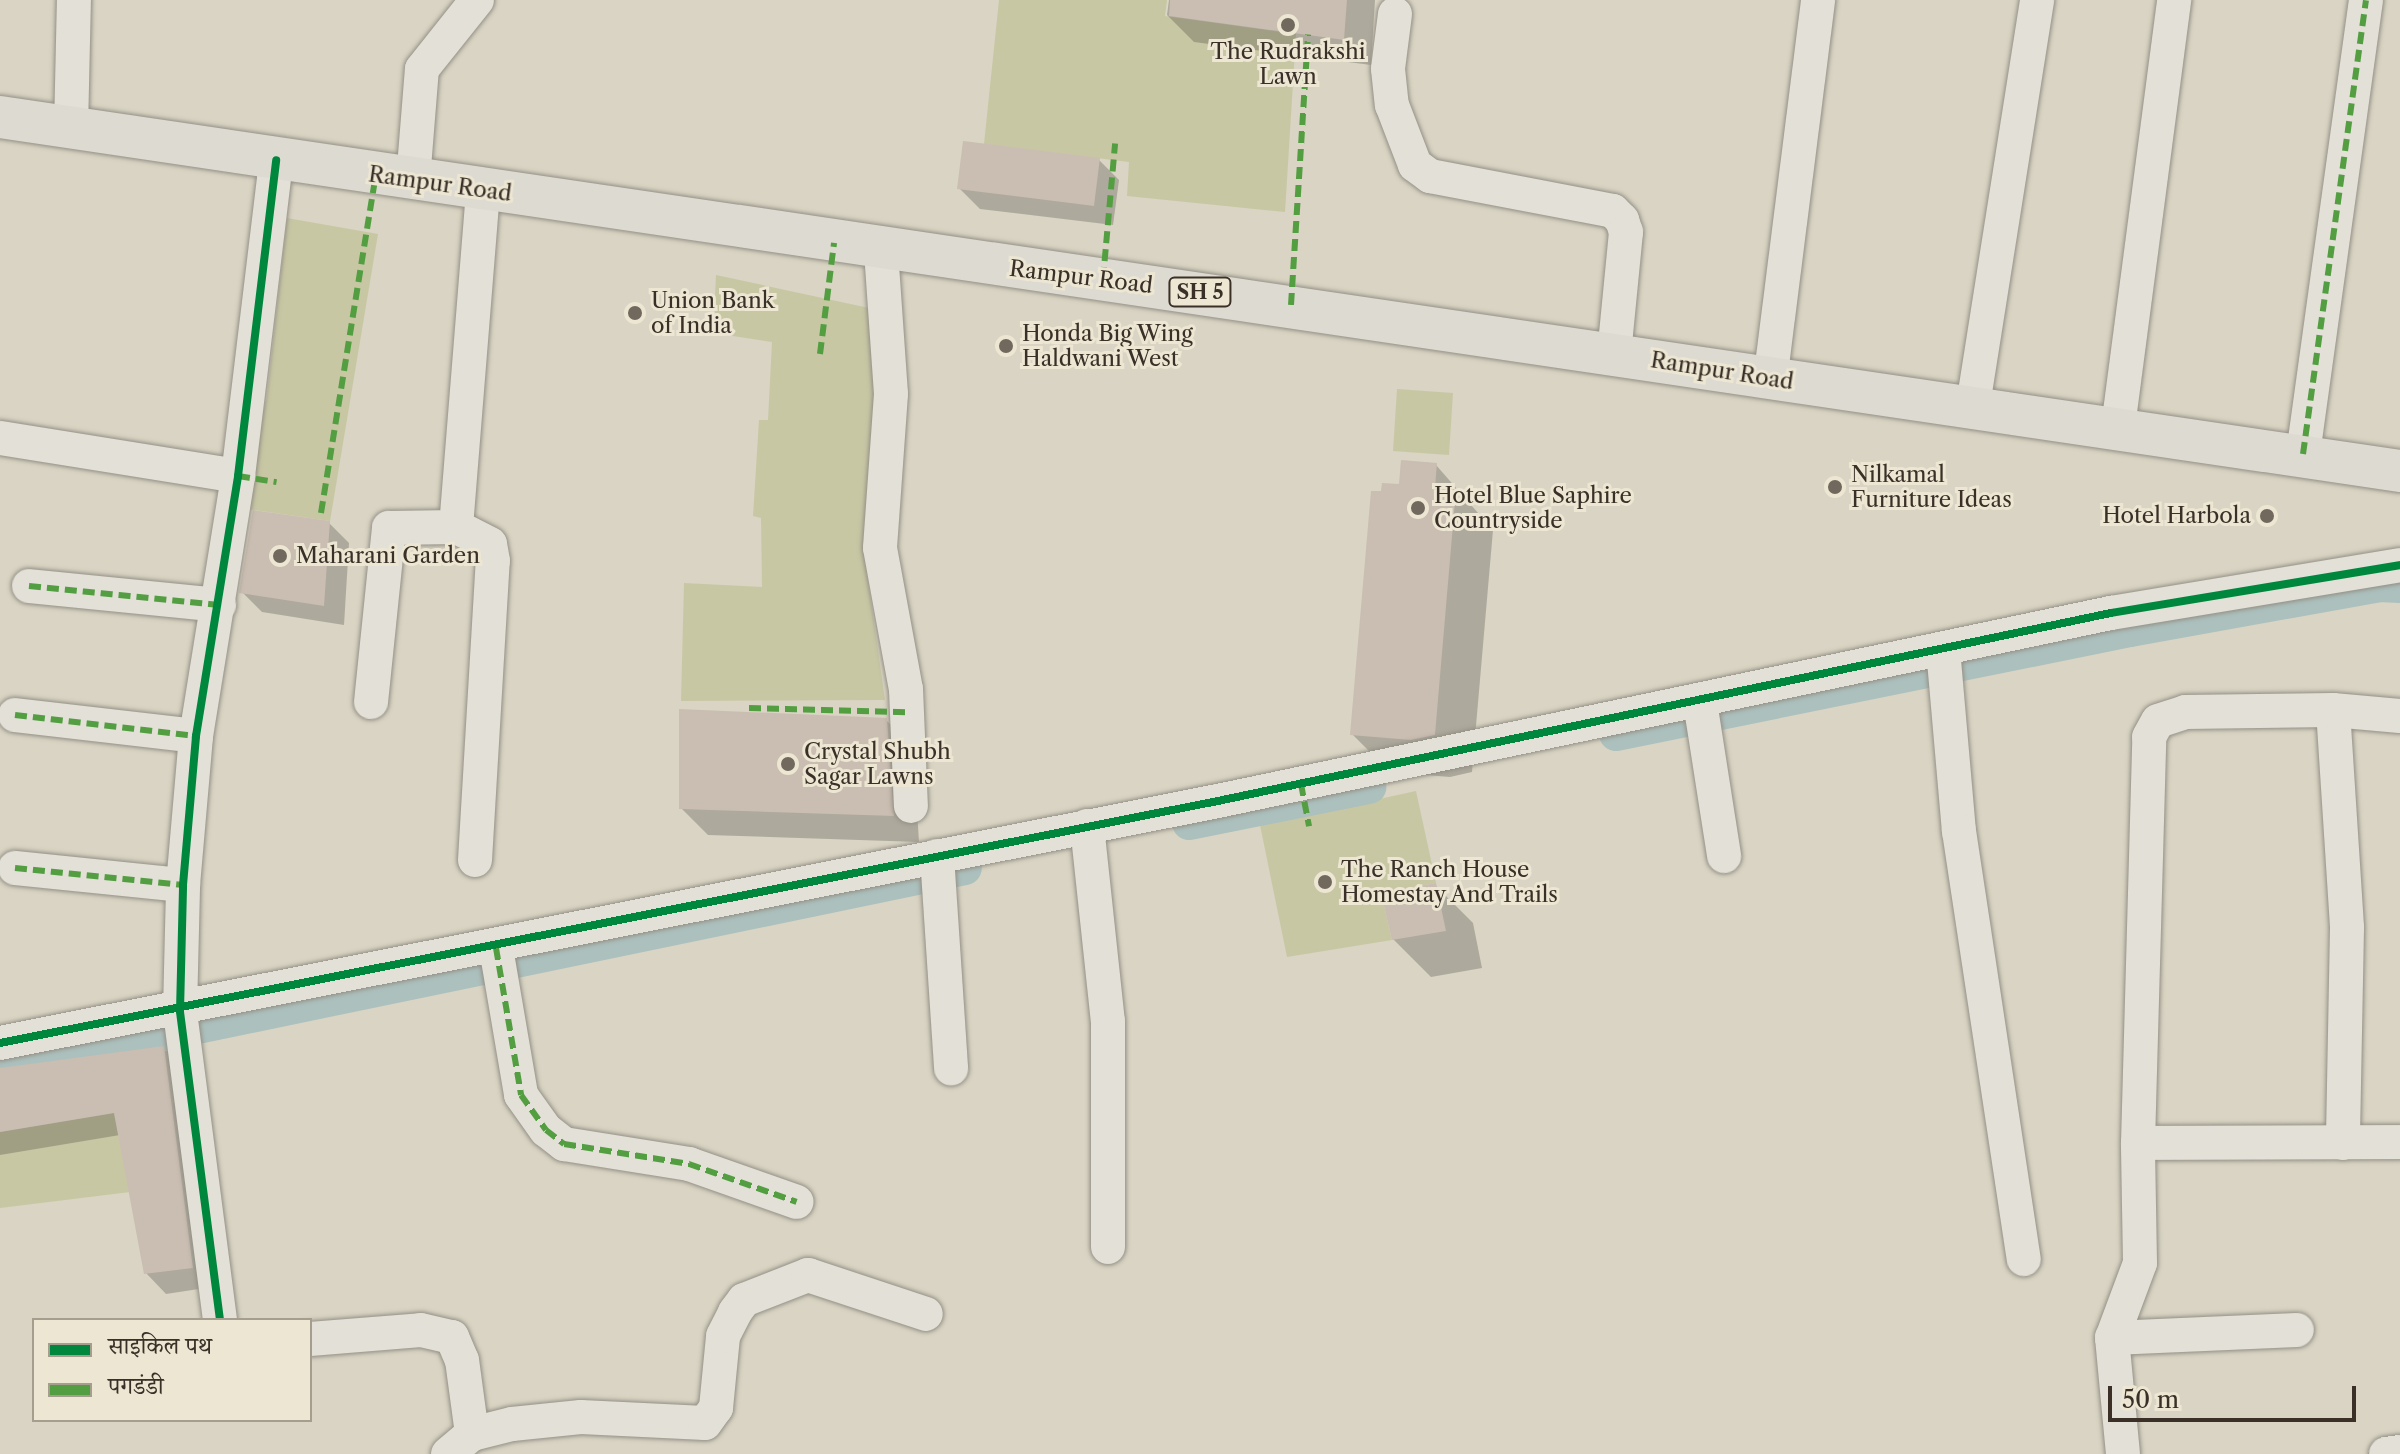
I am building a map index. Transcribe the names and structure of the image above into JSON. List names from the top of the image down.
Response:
{
  "streets": {
    "main road": ["Rampur Road", "SH 5"]
  },
  "places": [
    "The Rudrakshi Lawn",
    "Union Bank of India",
    "Honda Big Wing Haldwani West",
    "Nilkamal Furniture Ideas",
    "Hotel Blue Saphire Countryside",
    "Hotel Harbola",
    "Maharani Garden",
    "Crystal Shubh Sagar Lawns",
    "The Ranch House Homestay And Trails"
  ],
  "legend": ["साइकिल पथ", "पगडंडी"],
  "scale_bar": "50 m"
}
